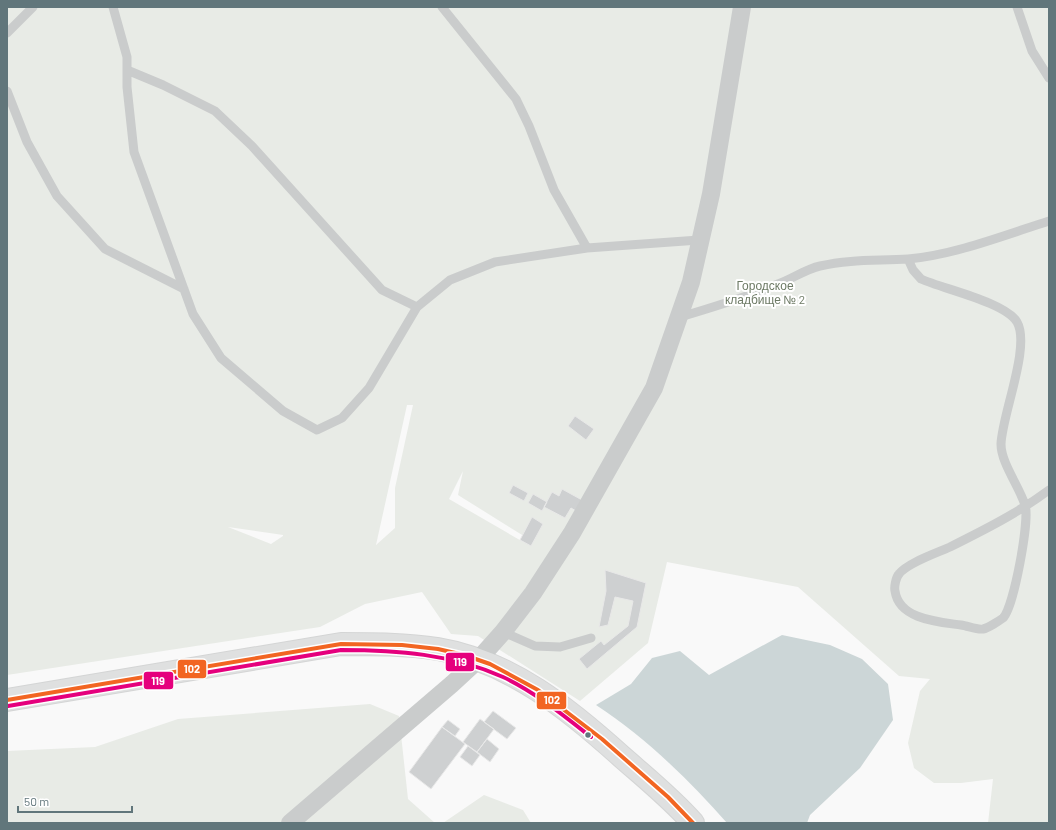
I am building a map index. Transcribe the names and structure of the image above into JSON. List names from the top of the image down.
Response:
{
  "parks": ["Городское кладбище № 2"],
  "lines": ["transit line 102", "transit line 119"],
  "scale_bar": "50 m"
}
